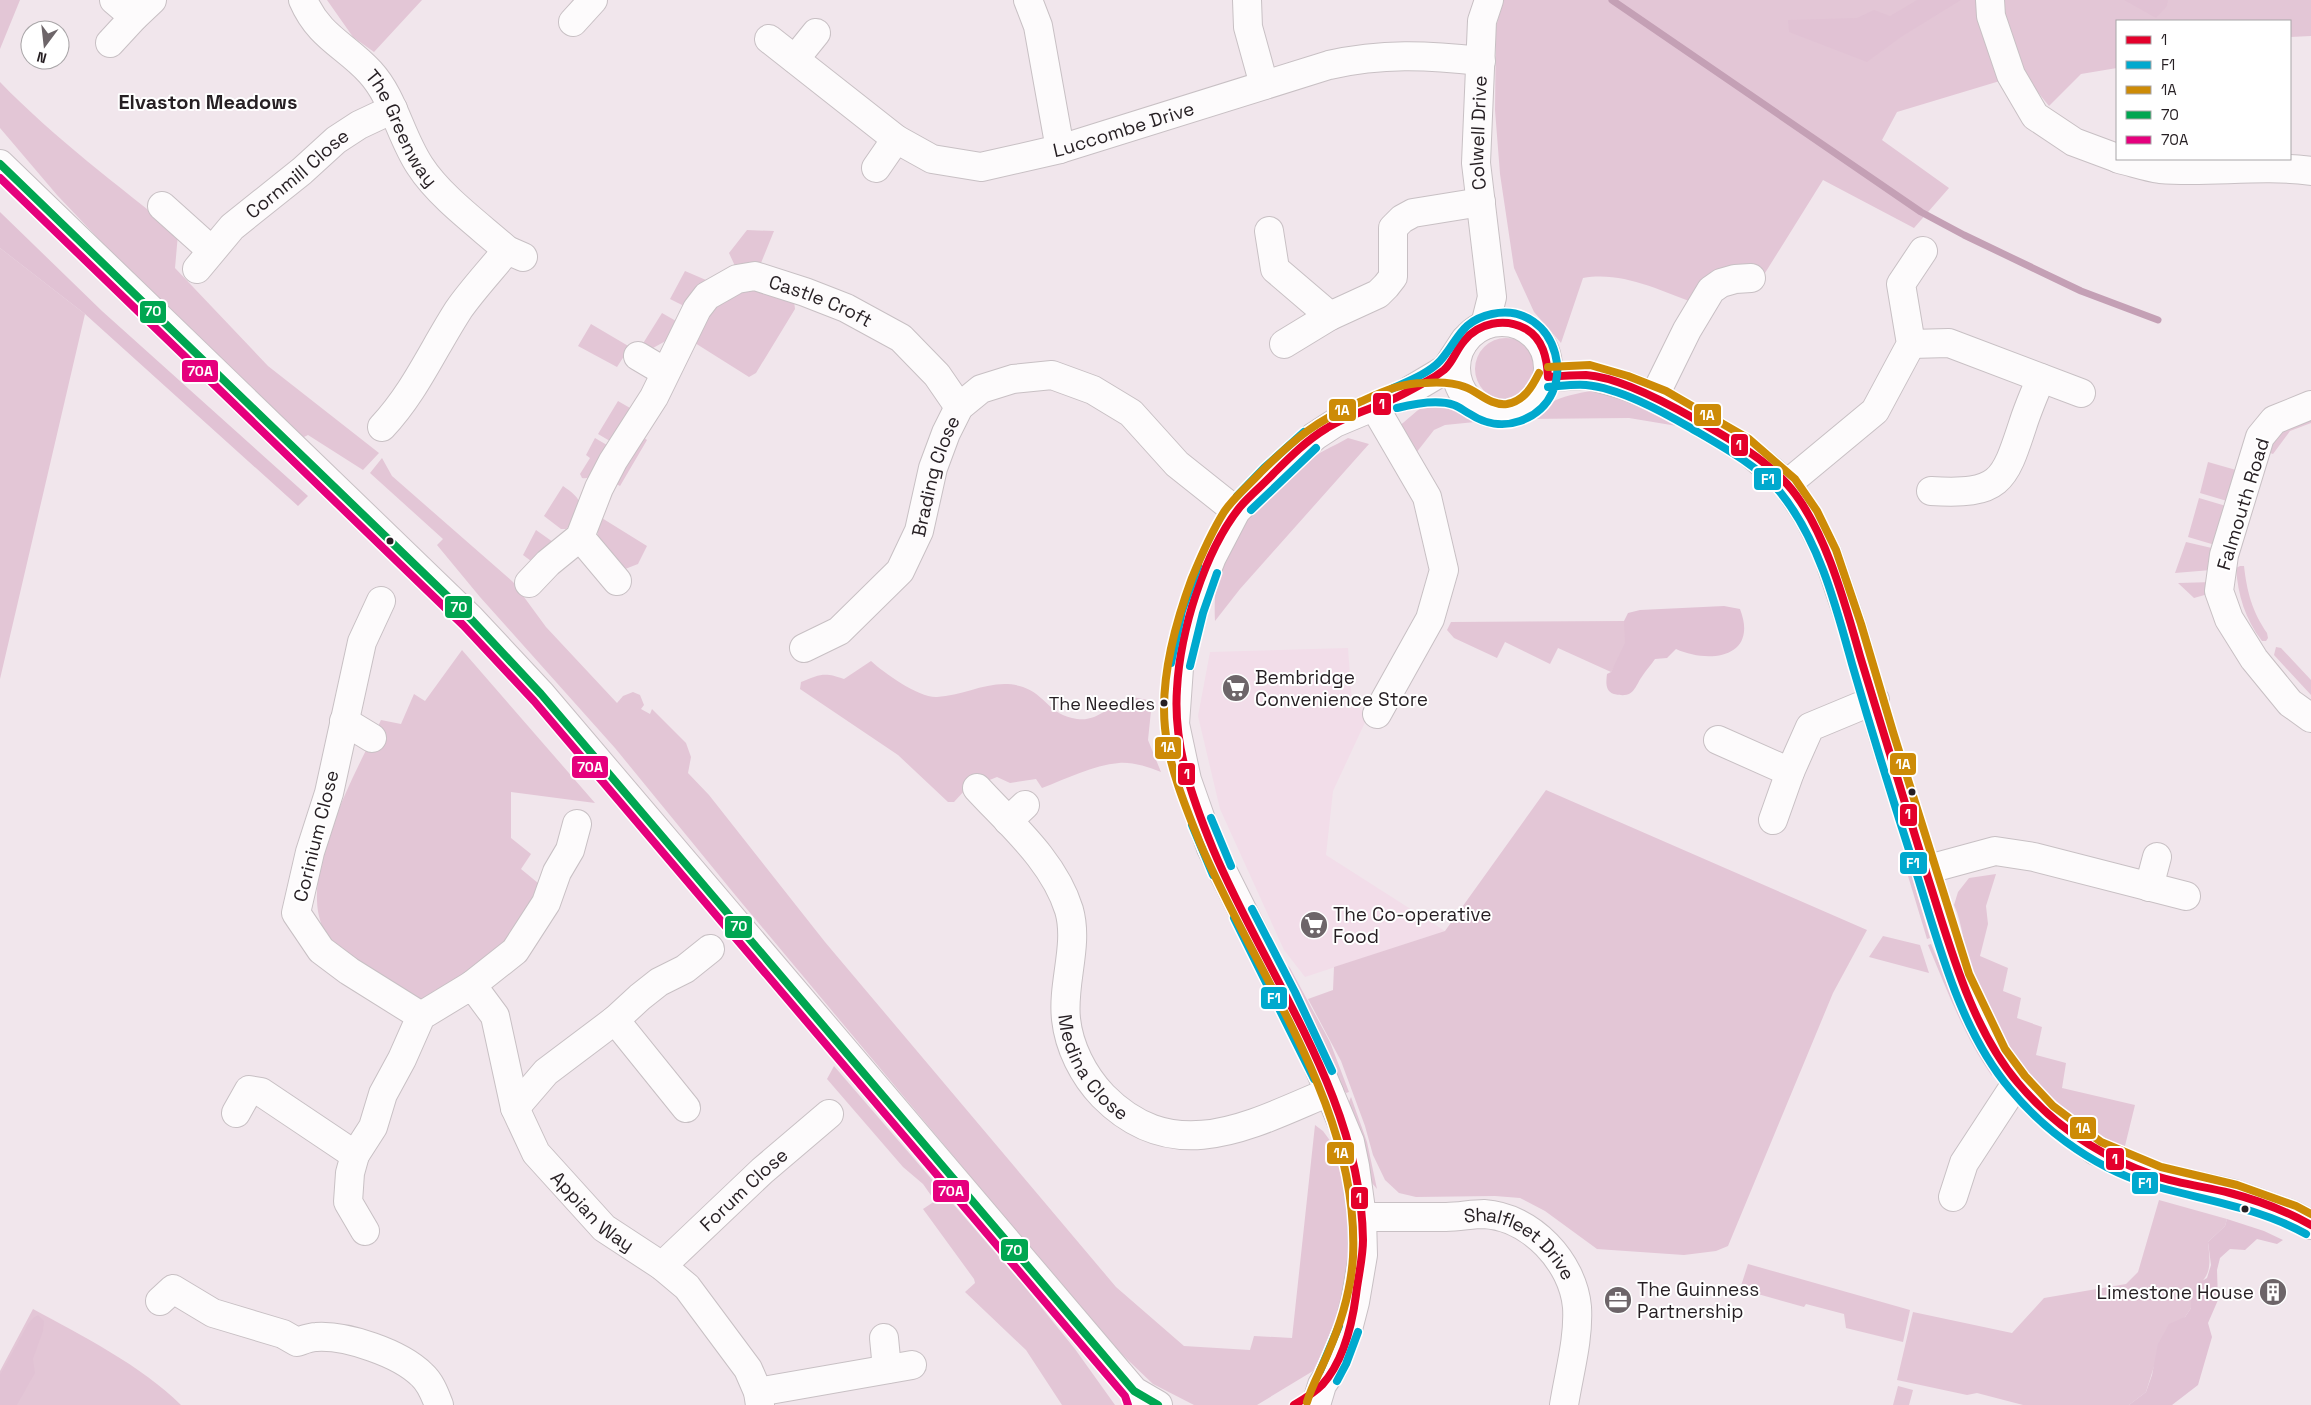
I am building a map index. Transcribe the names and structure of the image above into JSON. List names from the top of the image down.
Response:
{
  "streets": {
    "street": [
      "The Greenway",
      "Luccombe Drive",
      "Colwell Drive",
      "Cornmill Close",
      "Castle Croft",
      "Brading Close",
      "Falmouth Road",
      "Corinium Close",
      "Medina Close",
      "Forum Close",
      "Appian Way",
      "Shalfleet Drive"
    ]
  },
  "crossings": [
    ["The Greenway", "Cornmill Close"],
    ["Luccombe Drive", "Colwell Drive"],
    ["Castle Croft", "Brading Close"],
    ["Forum Close", "Appian Way"]
  ],
  "districts": ["Elvaston Meadows"],
  "places": {
    "supermarket": ["Bembridge Convenience Store", "The Co-operative Food"],
    "other": ["The Needles"],
    "building": ["Limestone House"],
    "office": ["The Guinness Partnership"]
  },
  "lines": [
    "transit line 70",
    "transit line 70A",
    "transit line F1",
    "transit line 1",
    "transit line 1A"
  ],
  "legend": [
    "1",
    "F1",
    "1A",
    "70",
    "70A"
  ],
  "north": "bottom"
}
